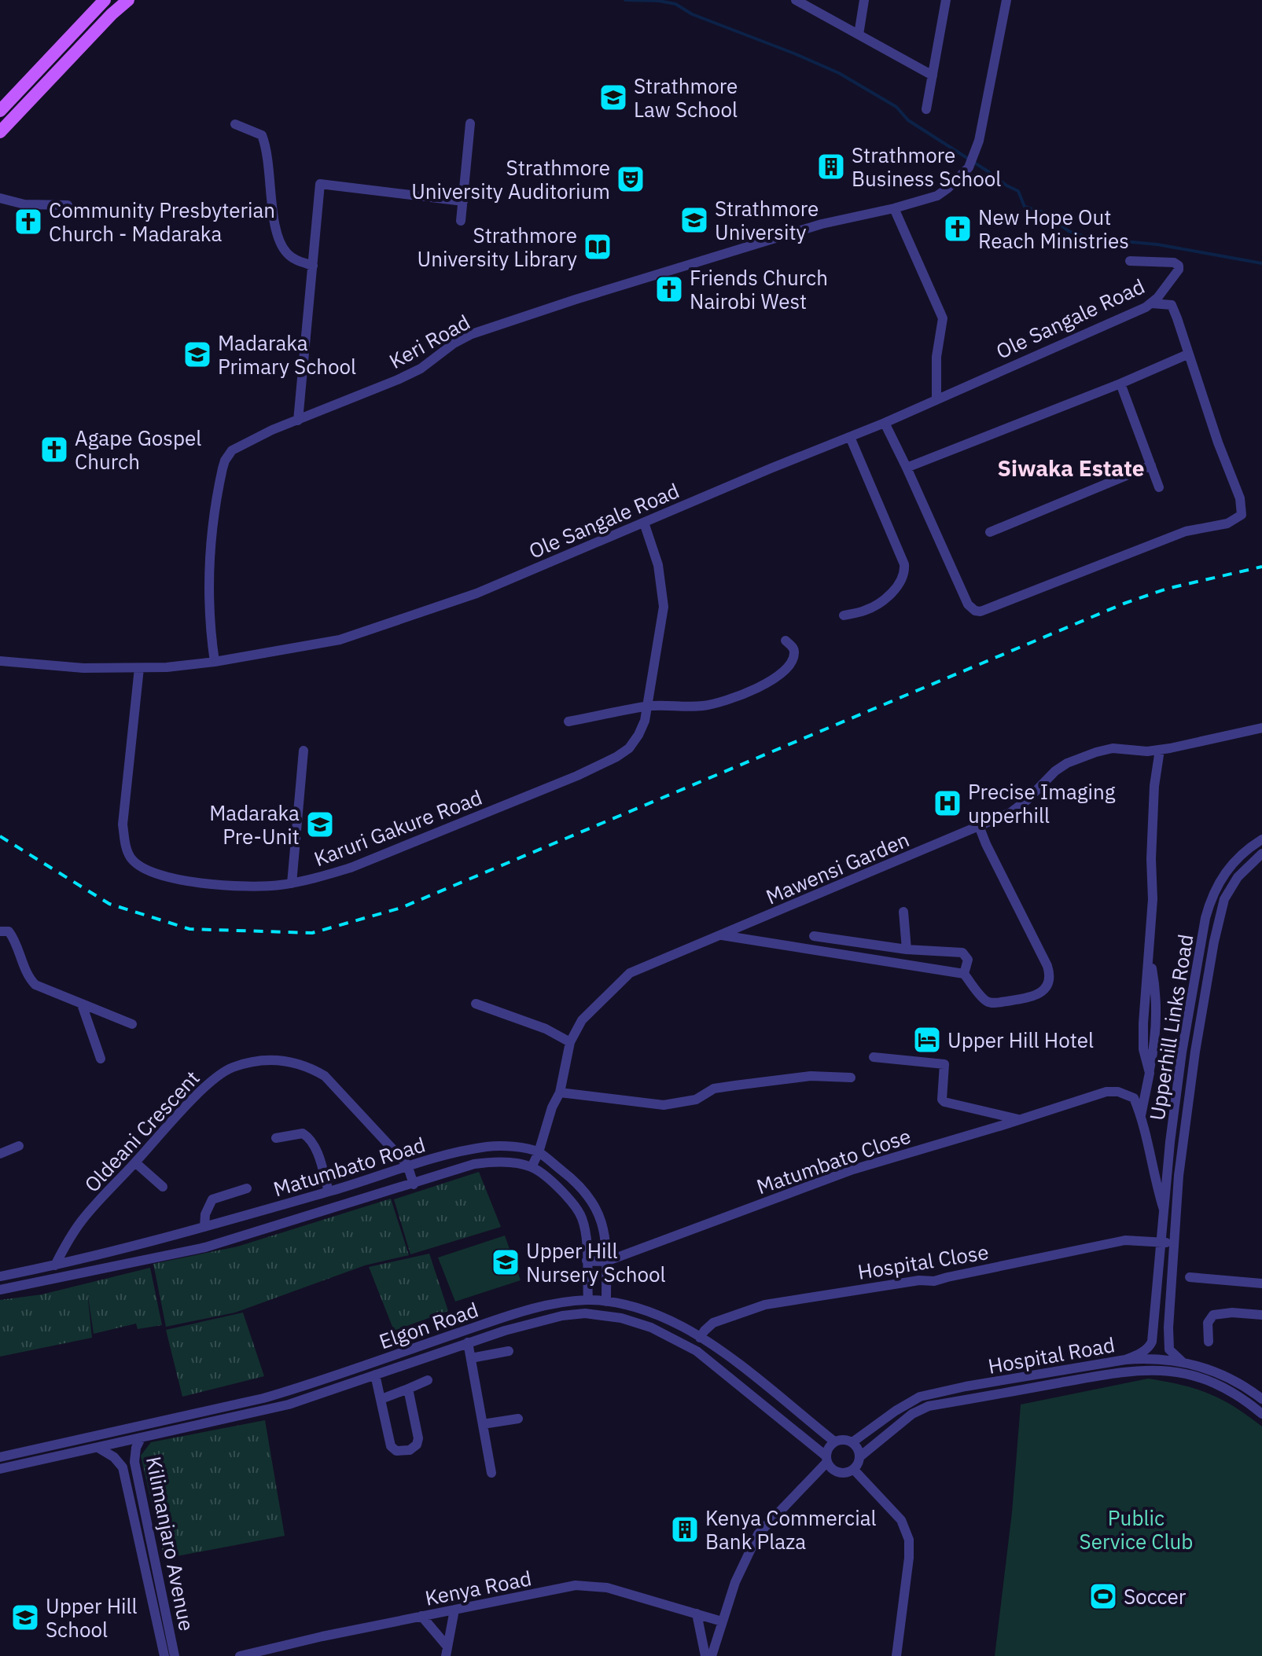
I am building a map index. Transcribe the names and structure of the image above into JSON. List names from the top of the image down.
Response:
{
  "streets": {
    "street": [
      "Ole Sangale Road",
      "Keri Road",
      "Karuri Gakure Road",
      "Mawensi Garden",
      "Upperhill Links Road",
      "Oldeani Crescent",
      "Matumbato Close",
      "Matumbato Road",
      "Hospital Close",
      "Elgon Road",
      "Hospital Road",
      "Kilimanjaro Avenue",
      "Kenya Road"
    ]
  },
  "crossings": [
    ["Ole Sangale Road", "Keri Road"],
    ["Ole Sangale Road", "Karuri Gakure Road"],
    ["Mawensi Garden", "Matumbato Road"],
    ["Upperhill Links Road", "Hospital Close"],
    ["Oldeani Crescent", "Matumbato Road"],
    ["Matumbato Close", "Matumbato Road"],
    ["Matumbato Road", "Elgon Road"],
    ["Hospital Close", "Elgon Road"],
    ["Elgon Road", "Hospital Road"],
    ["Elgon Road", "Kilimanjaro Avenue"]
  ],
  "districts": ["Siwaka Estate"],
  "parks": ["Public Service Club"],
  "places": {
    "school or university": [
      "Strathmore Law School",
      "Strathmore University",
      "Madaraka Primary School",
      "Madaraka Pre-Unit",
      "Upper Hill Nursery School",
      "Upper Hill School"
    ],
    "building": ["Strathmore Business School", "Kenya Commercial Bank Plaza"],
    "theatre": ["Strathmore University Auditorium"],
    "church": [
      "Community Presbyterian Church - Madaraka",
      "New Hope Out Reach Ministries",
      "Friends Church Nairobi West",
      "Agape Gospel Church"
    ],
    "library": ["Strathmore University Library"],
    "hospital": ["Precise Imaging upperhill"],
    "hotel": ["Upper Hill Hotel"],
    "sports": ["Soccer"]
  }
}
